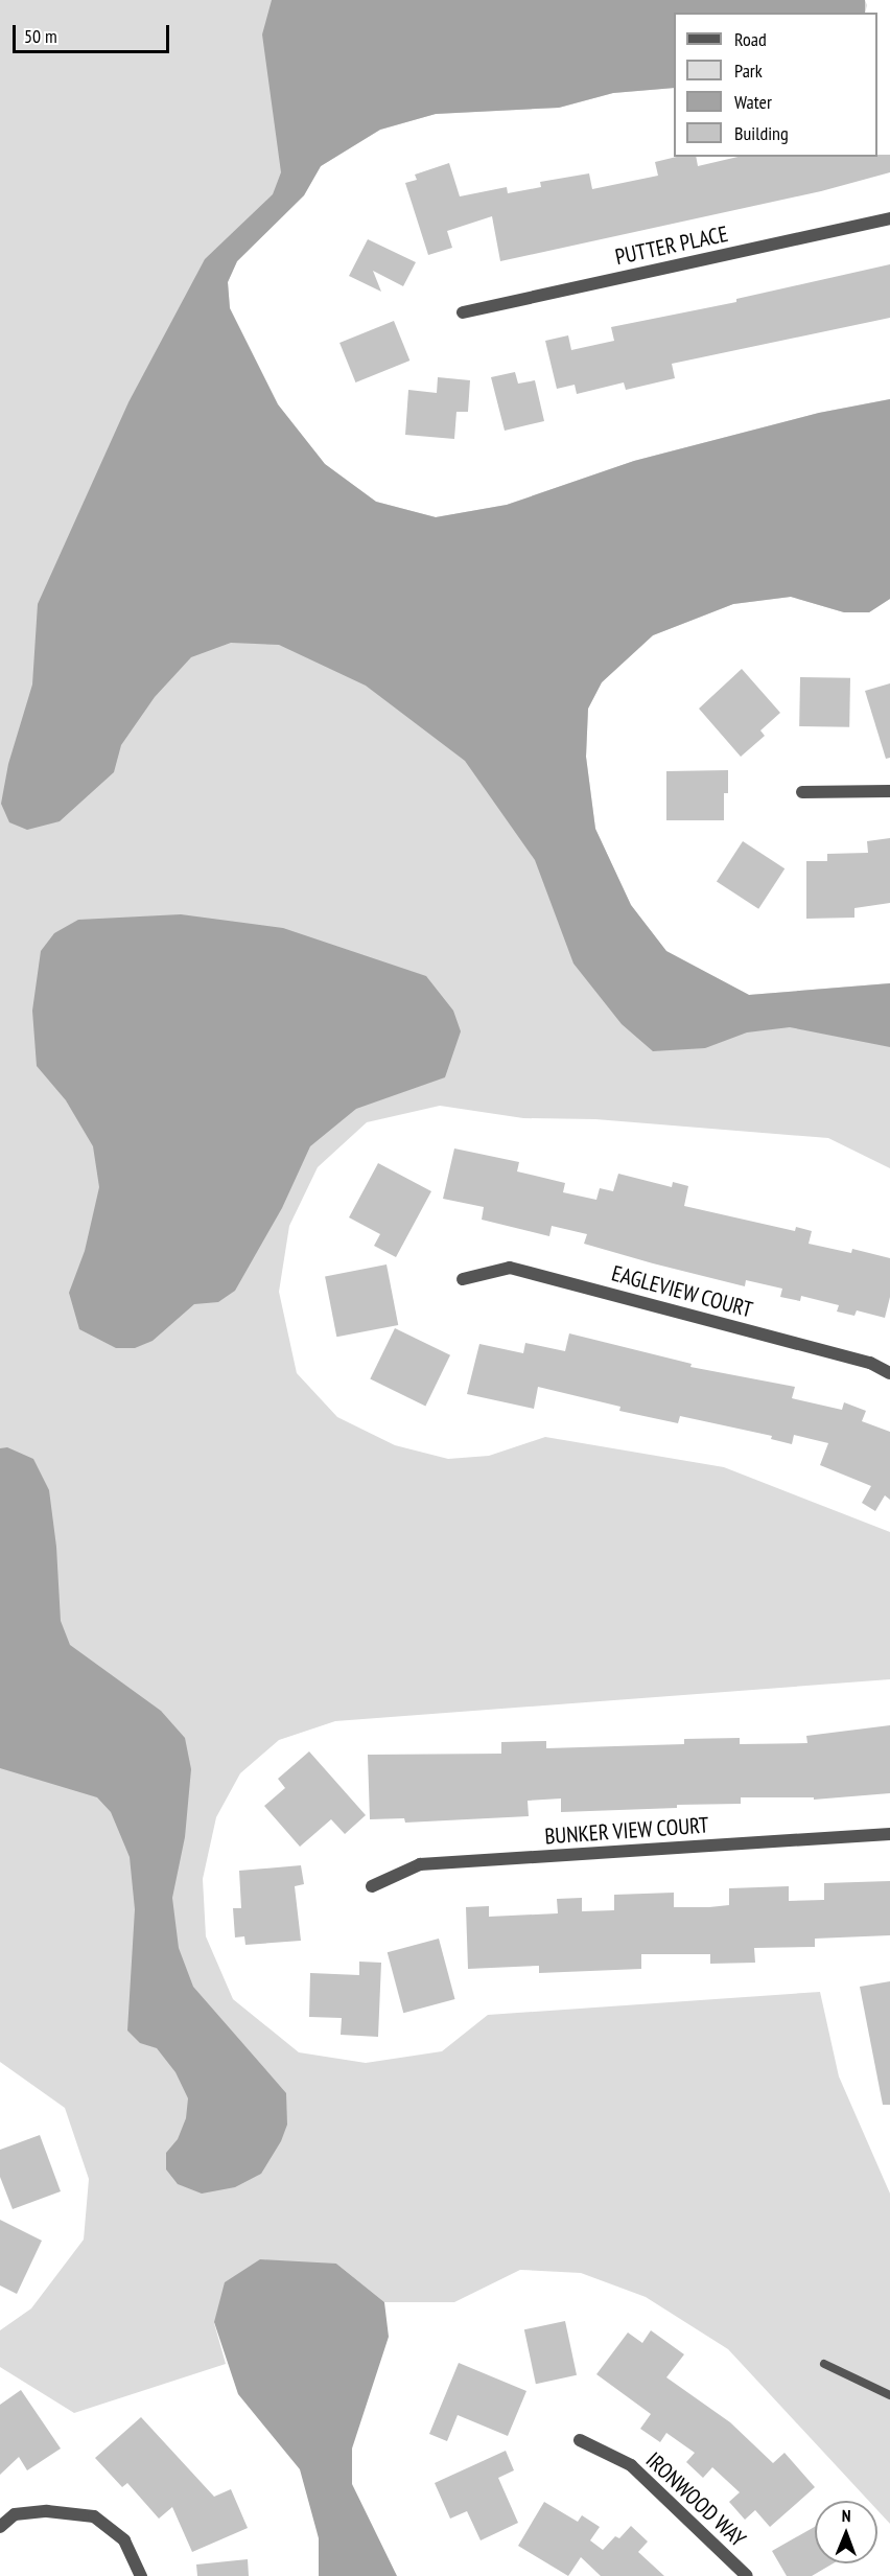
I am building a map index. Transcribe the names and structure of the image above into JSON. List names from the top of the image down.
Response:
{
  "streets": {
    "street": [
      "PUTTER PLACE",
      "EAGLEVIEW COURT",
      "BUNKER VIEW COURT",
      "IRONWOOD WAY"
    ]
  },
  "legend": [
    "Road",
    "Park",
    "Water",
    "Building"
  ],
  "scale_bar": "50 m",
  "north": "top"
}
